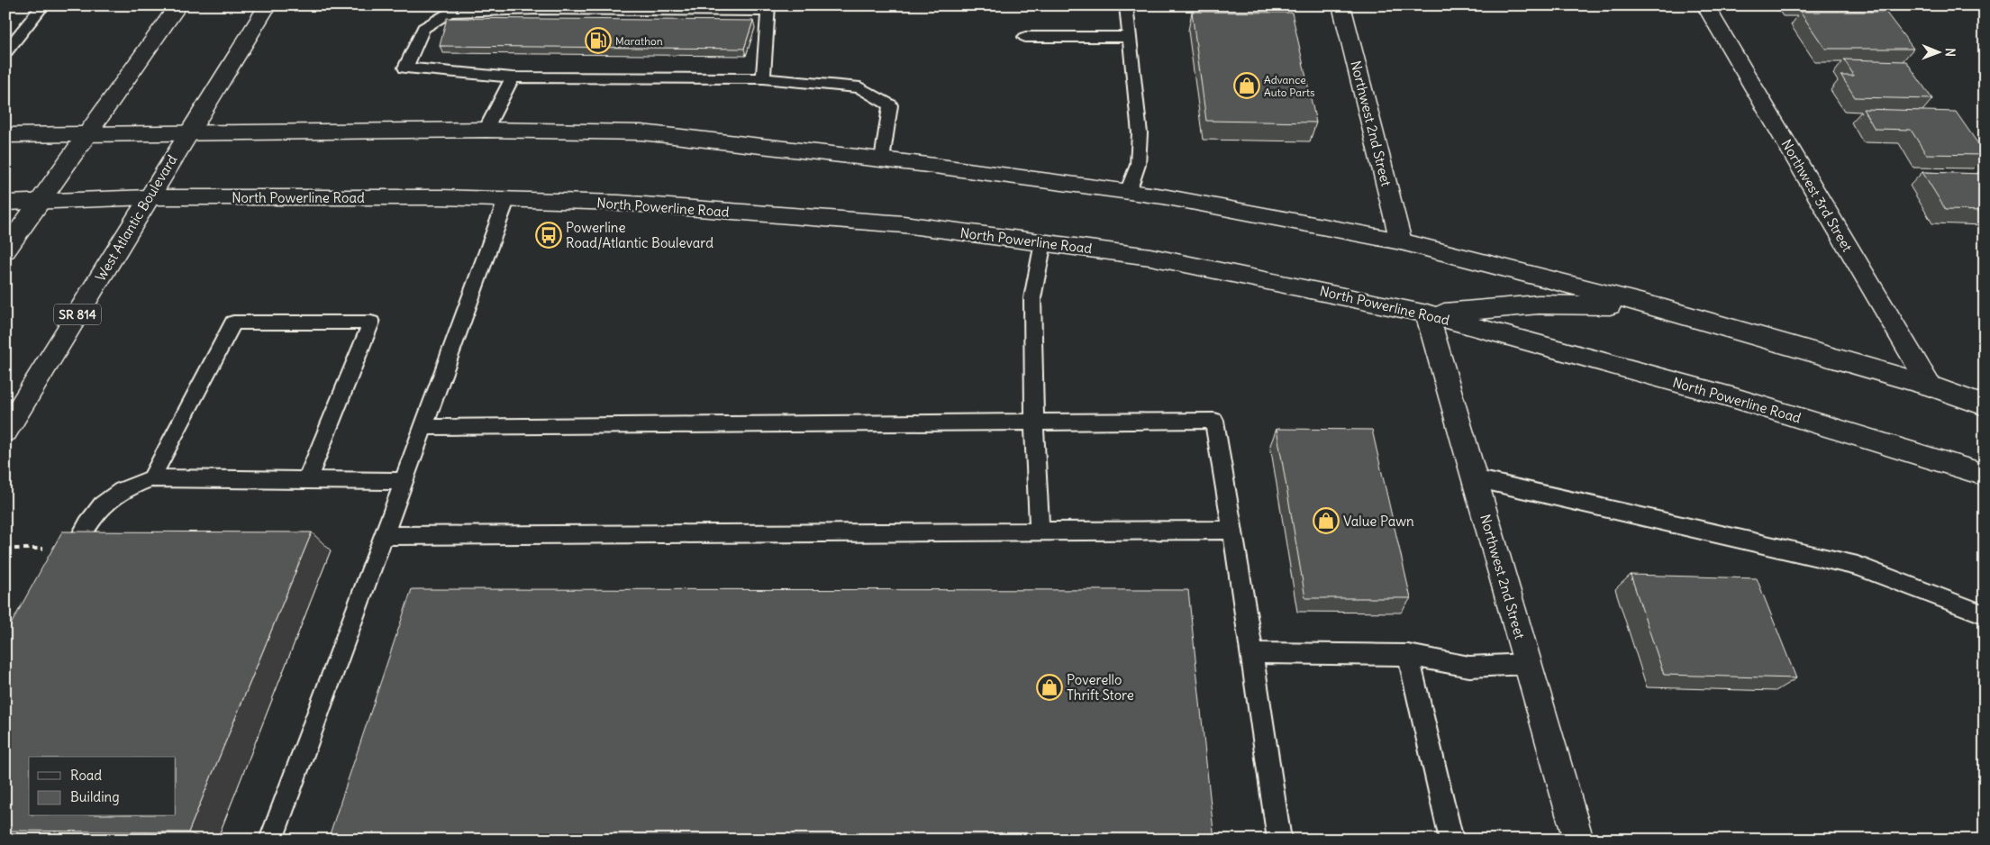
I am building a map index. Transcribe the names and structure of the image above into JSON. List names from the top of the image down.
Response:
{
  "streets": {
    "main road": [
      "Northwest 2nd Street",
      "Northwest 3rd Street",
      "North Powerline Road",
      "West Atlantic Boulevard",
      "SR 814"
    ]
  },
  "crossings": [
    ["Northwest 2nd Street", "North Powerline Road"],
    ["North Powerline Road", "West Atlantic Boulevard"]
  ],
  "places": {
    "fuel station": ["Marathon"],
    "shop": ["Advance Auto Parts", "Value Pawn", "Poverello Thrift Store"],
    "bus stop": ["Powerline Road/Atlantic Boulevard"]
  },
  "legend": ["Road", "Building"],
  "north": "right"
}
